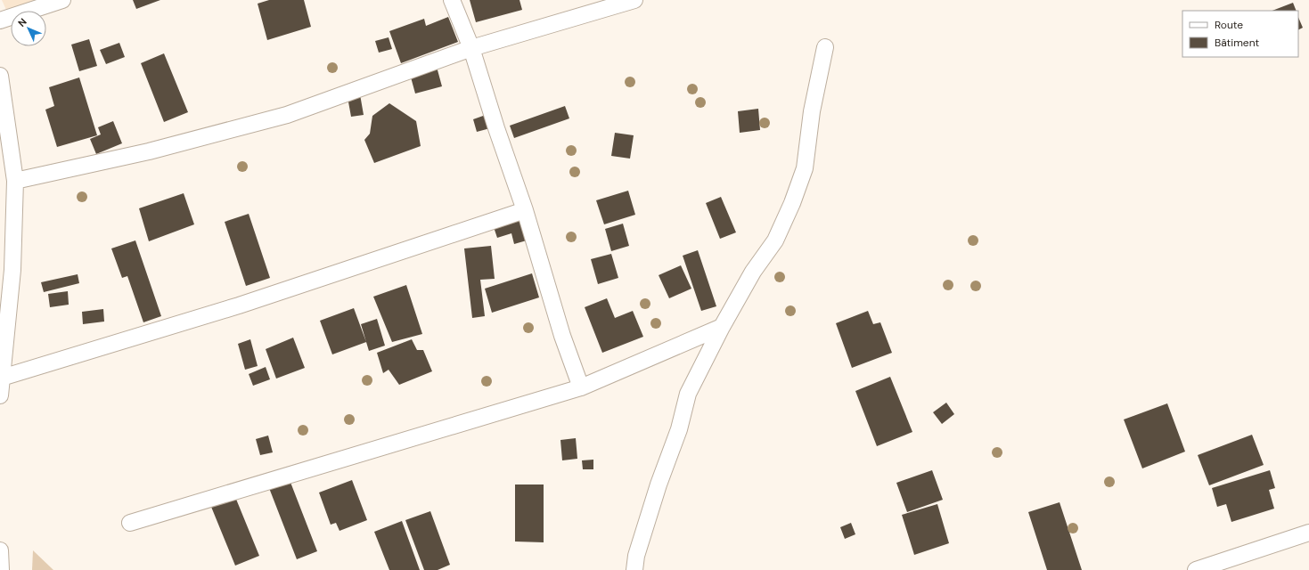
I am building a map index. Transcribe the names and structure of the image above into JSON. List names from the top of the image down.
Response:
{
  "legend": ["Route", "Bâtiment"],
  "north": "top left"
}
